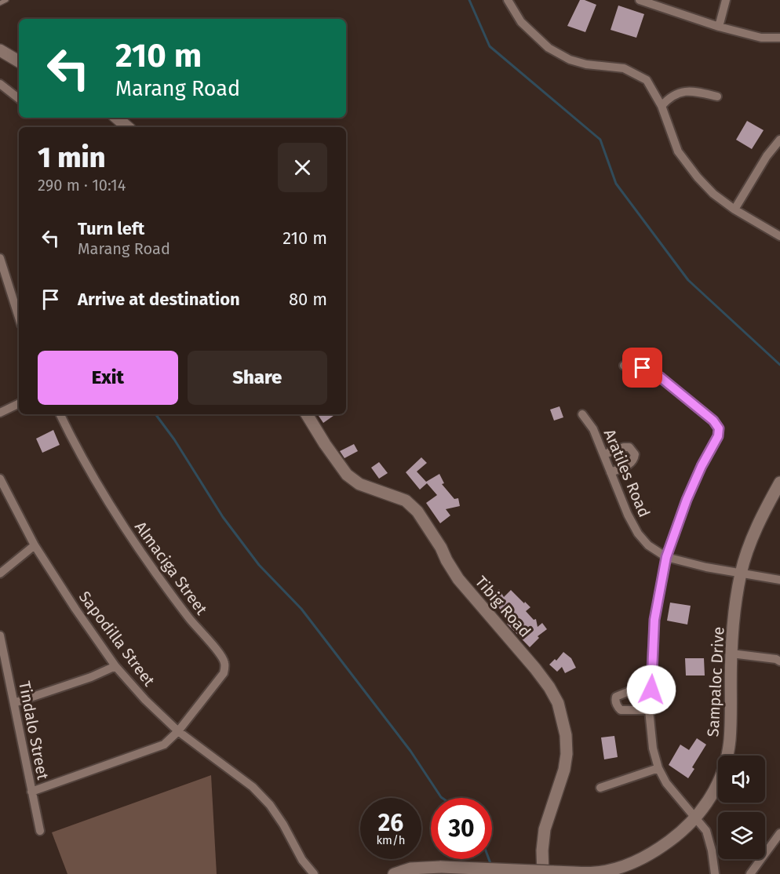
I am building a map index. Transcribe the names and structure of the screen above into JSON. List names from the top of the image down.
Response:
{
  "streets": {
    "street": [
      "Aratiles Road",
      "Almaciga Street",
      "Tibig Road",
      "Sapodilla Street",
      "Sampaloc Drive",
      "Tindalo Street"
    ]
  },
  "crossings": [
    ["Aratiles Road", "Sampaloc Drive"],
    ["Almaciga Street", "Sapodilla Street"],
    ["Almaciga Street", "Tindalo Street"],
    ["Tibig Road", "Sampaloc Drive"]
  ],
  "page": {
    "turn": ["210 m", "Marang Road"],
    "heading": ["1 min", "290 m · 10:14"],
    "list": [
      {
        "name": "Turn left",
        "note": "Marang Road",
        "value": "210 m"
      },
      {
        "name": "Arrive at destination",
        "value": "80 m"
      }
    ],
    "buttons": ["Exit", "Share"],
    "speed": "26 km/h",
    "limit": "30"
  }
}
